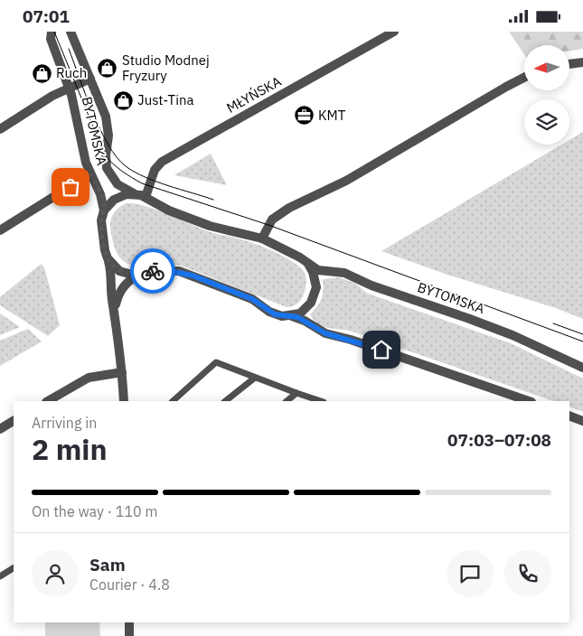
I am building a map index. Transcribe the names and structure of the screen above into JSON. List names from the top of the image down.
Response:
{
  "streets": {
    "street": ["MŁYŃSKA", "BYTOMSKA"]
  },
  "crossings": [
    ["MŁYŃSKA", "BYTOMSKA"]
  ],
  "places": {
    "shop": ["Studio Modnej Fryzury", "Ruch", "Just-Tina"],
    "office": ["KMT"]
  },
  "north": "left",
  "page": {
    "status": "07:01",
    "heading": ["2 min", "Arriving in", "07:03–07:08"],
    "panel": ["Sam", "Courier · 4.8"],
    "bar": "On the way · 110 m"
  }
}
